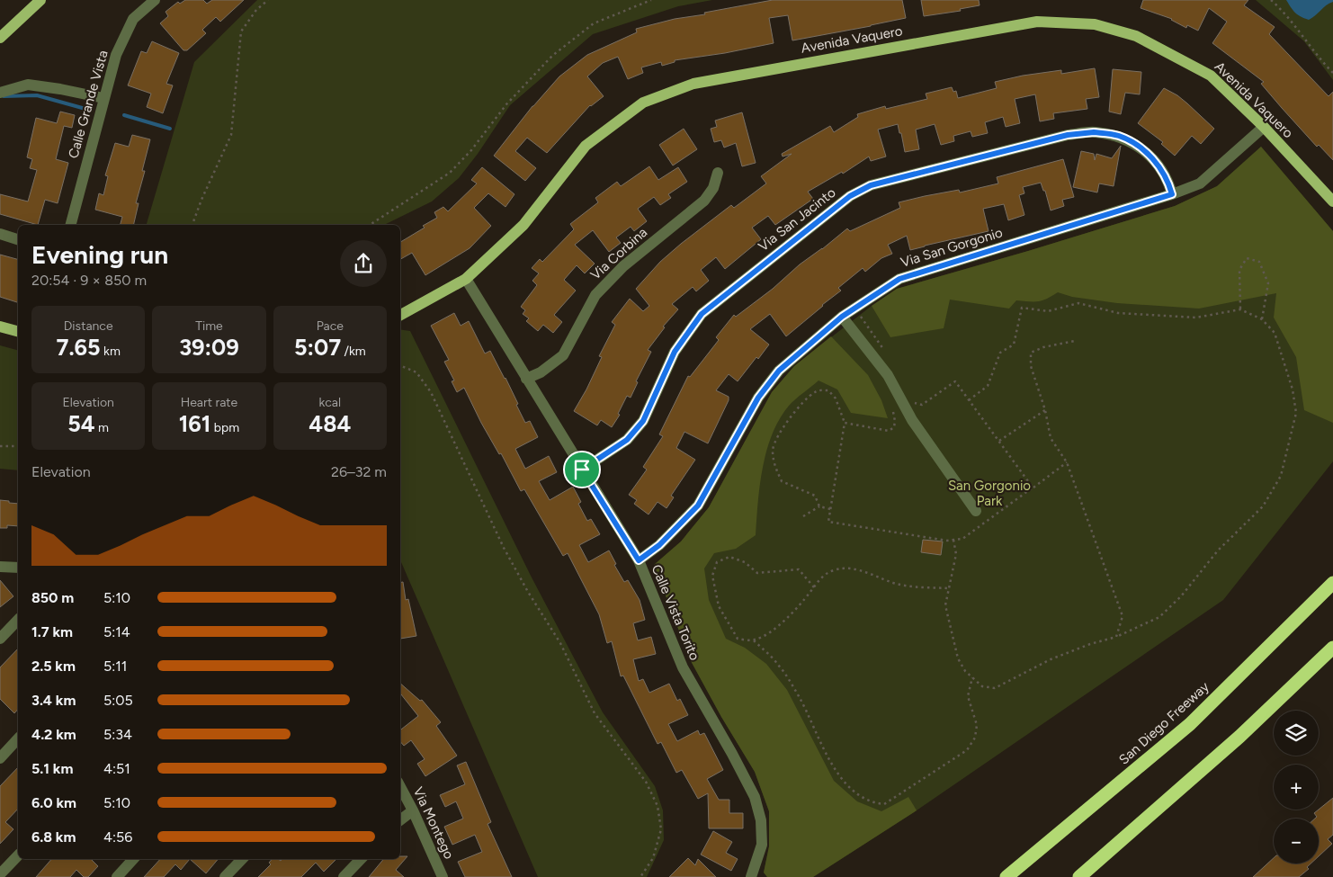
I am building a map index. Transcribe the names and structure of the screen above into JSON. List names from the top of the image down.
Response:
{
  "streets": {
    "highway": ["San Diego Freeway"],
    "main road": ["Avenida Vaquero"],
    "street": [
      "Calle Grande Vista",
      "Via San Jacinto",
      "Via San Gorgonio",
      "Via Corbina",
      "Calle Vista Torito",
      "Via Montego"
    ]
  },
  "crossings": [
    ["Avenida Vaquero", "Via San Gorgonio"],
    ["Avenida Vaquero", "Calle Vista Torito"],
    ["Via San Jacinto", "Via San Gorgonio"],
    ["Via San Jacinto", "Calle Vista Torito"],
    ["Via San Gorgonio", "Calle Vista Torito"],
    ["Via Corbina", "Calle Vista Torito"]
  ],
  "parks": ["San Gorgonio Park"],
  "page": {
    "heading": ["Evening run", "20:54 · 9 × 850 m"],
    "stats": [
      ["Distance", "7.65 km"],
      ["Time", "39:09"],
      ["Pace", "5:07 /km"],
      ["Elevation", "54 m"],
      ["Heart rate", "161 bpm"],
      ["kcal", "484"]
    ],
    "chart": ["Elevation", "26–32 m"],
    "list": [
      {
        "name": "850 m",
        "note": "5:10"
      },
      {
        "name": "1.7 km",
        "note": "5:14"
      },
      {
        "name": "2.5 km",
        "note": "5:11"
      },
      {
        "name": "3.4 km",
        "note": "5:05"
      },
      {
        "name": "4.2 km",
        "note": "5:34"
      },
      {
        "name": "5.1 km",
        "note": "4:51"
      },
      {
        "name": "6.0 km",
        "note": "5:10"
      },
      {
        "name": "6.8 km",
        "note": "4:56"
      }
    ],
    "map_buttons": ["+", "−"]
  }
}
